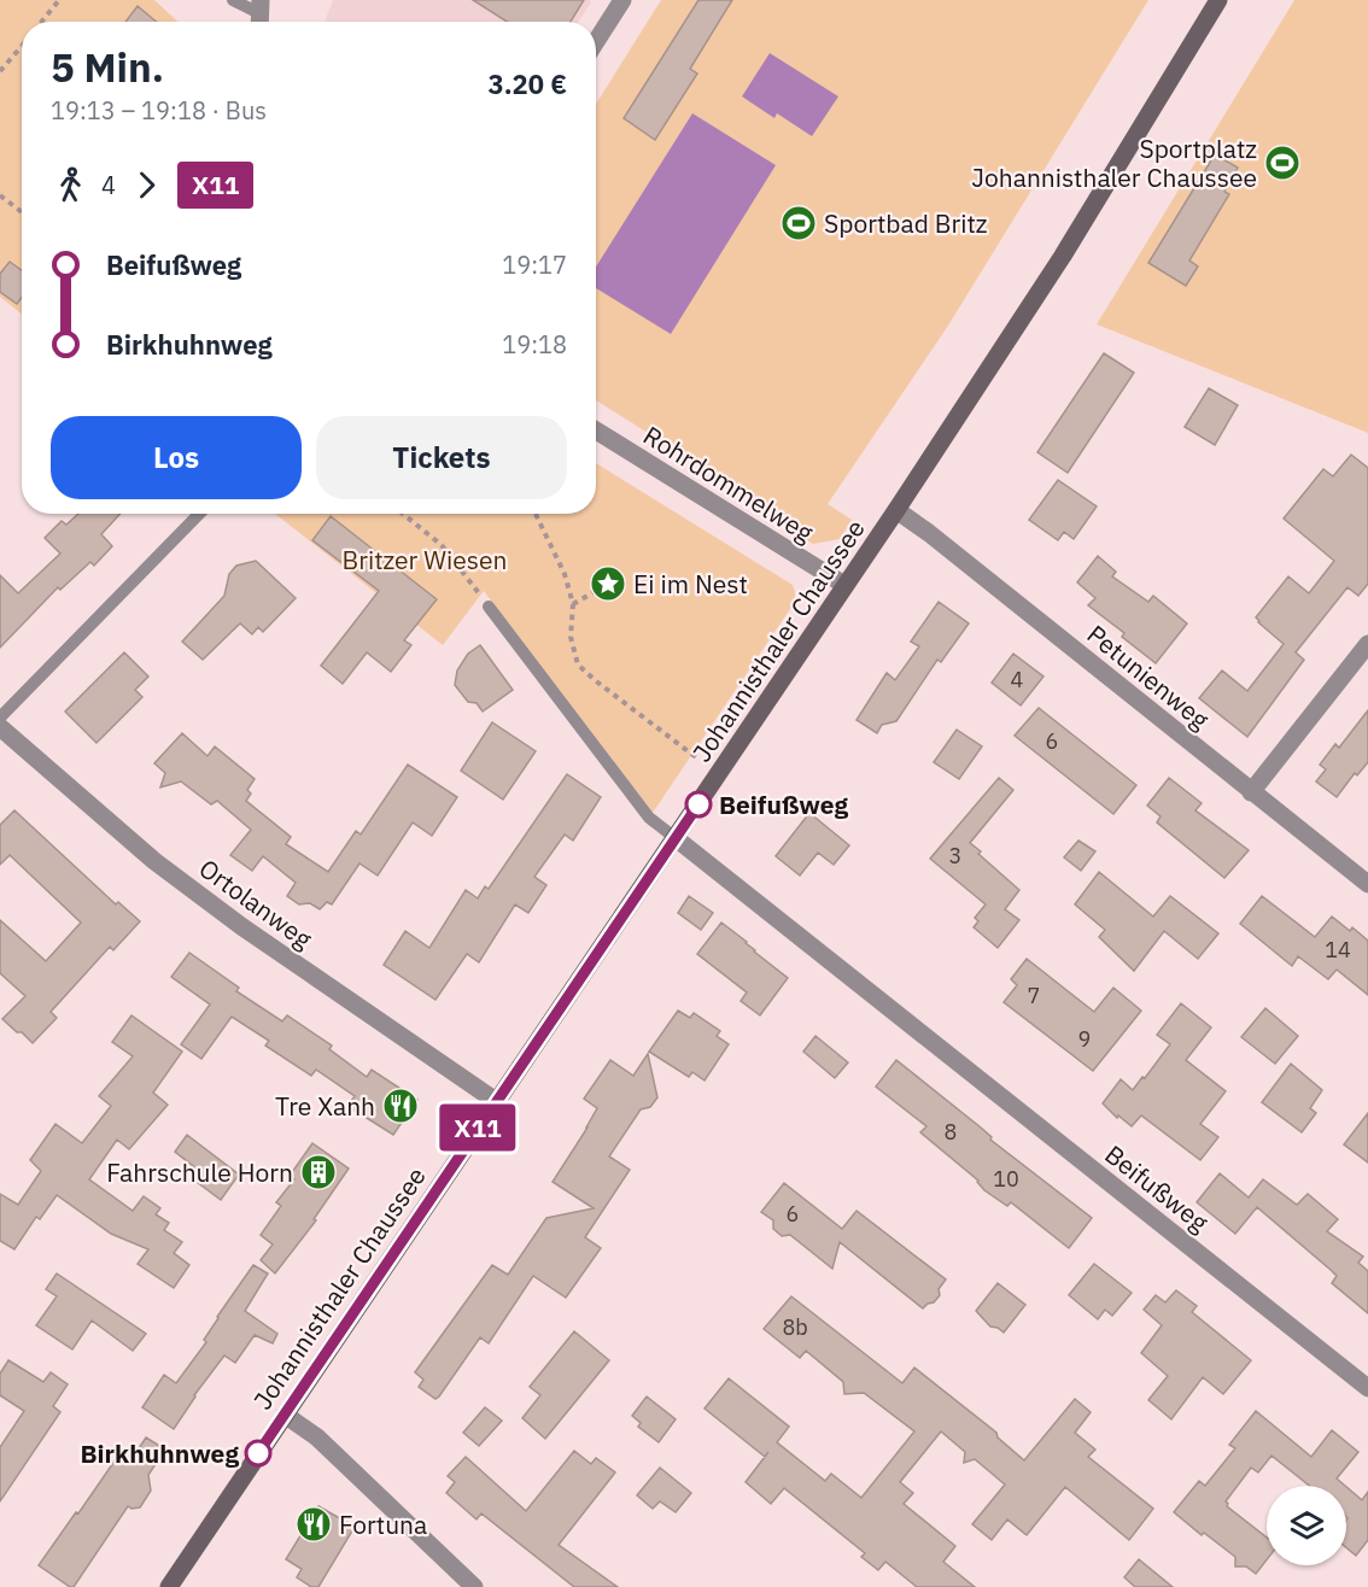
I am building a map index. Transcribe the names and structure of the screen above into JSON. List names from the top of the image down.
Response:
{
  "streets": {
    "street": [
      "Rohrdommelweg",
      "Johannisthaler Chaussee",
      "Petunienweg",
      "Ortolanweg",
      "Beifußweg"
    ]
  },
  "crossings": [
    ["Rohrdommelweg", "Johannisthaler Chaussee"],
    ["Johannisthaler Chaussee", "Petunienweg"],
    ["Johannisthaler Chaussee", "Ortolanweg"],
    ["Johannisthaler Chaussee", "Beifußweg"]
  ],
  "parks": ["Britzer Wiesen"],
  "places": {
    "sports": ["Sportplatz Johannisthaler Chaussee", "Sportbad Britz"],
    "place": ["Ei im Nest"],
    "other": ["Beifußweg", "Birkhuhnweg"],
    "restaurant": ["Tre Xanh", "Fortuna"],
    "building": ["Fahrschule Horn"]
  },
  "lines": ["bus line X11"],
  "house_numbers": [
    "4",
    "6",
    "3",
    "14",
    "7",
    "9",
    "8",
    "10",
    "6",
    "8b"
  ],
  "page": {
    "on_map": "X11",
    "heading": ["5 Min.", "19:13 – 19:18 · Bus", "3.20 €"],
    "legs": ["4", "X11"],
    "list": [
      {
        "name": "Beifußweg",
        "value": "19:17"
      },
      {
        "name": "Birkhuhnweg",
        "value": "19:18"
      }
    ],
    "buttons": ["Los", "Tickets"]
  }
}
